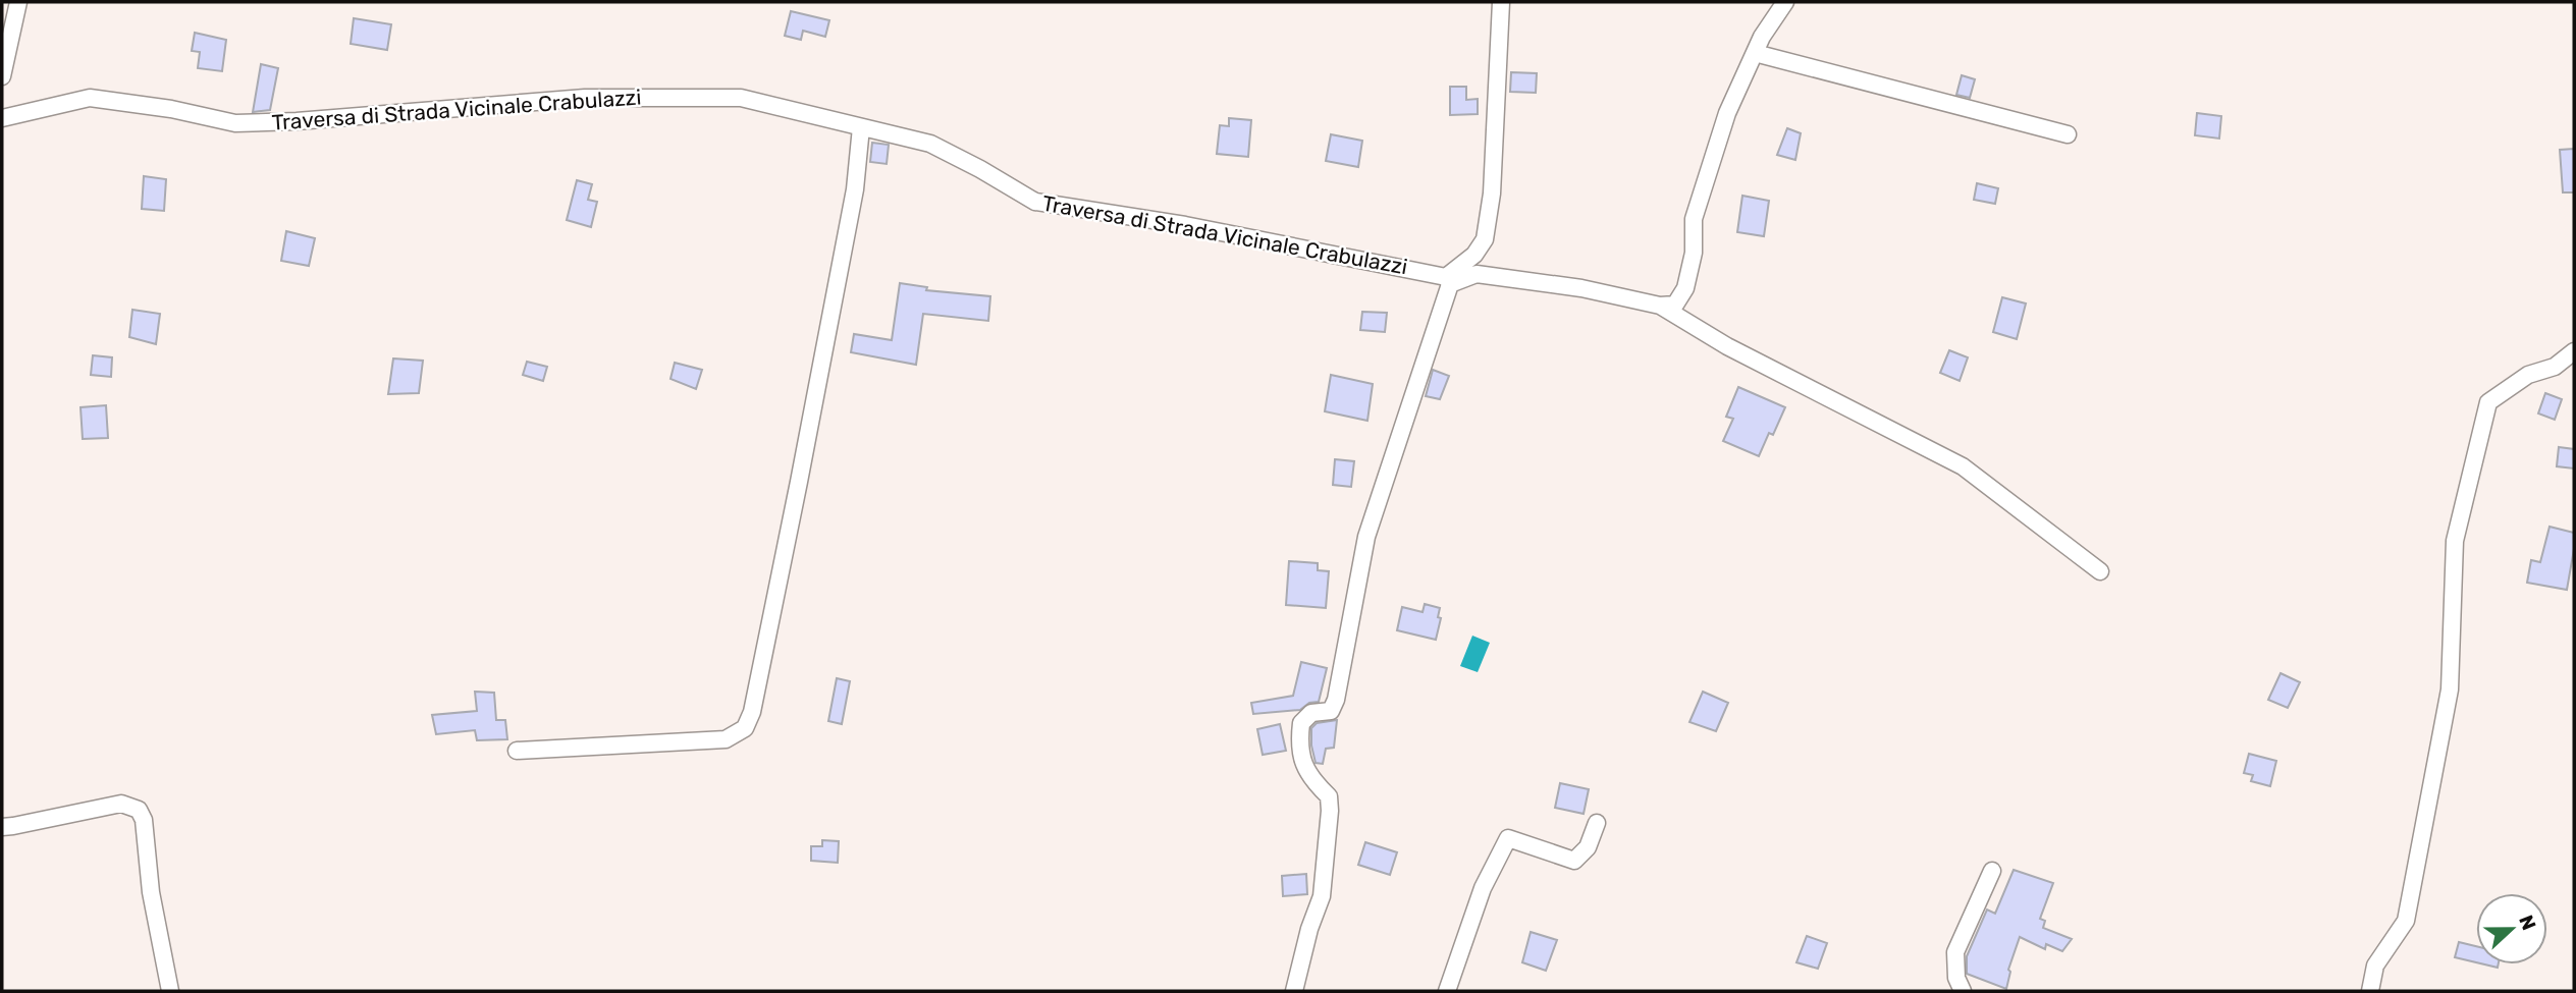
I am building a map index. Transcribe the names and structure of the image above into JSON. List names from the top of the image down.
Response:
{
  "streets": {
    "street": ["Traversa di Strada Vicinale Crabulazzi"]
  },
  "north": "right"
}
